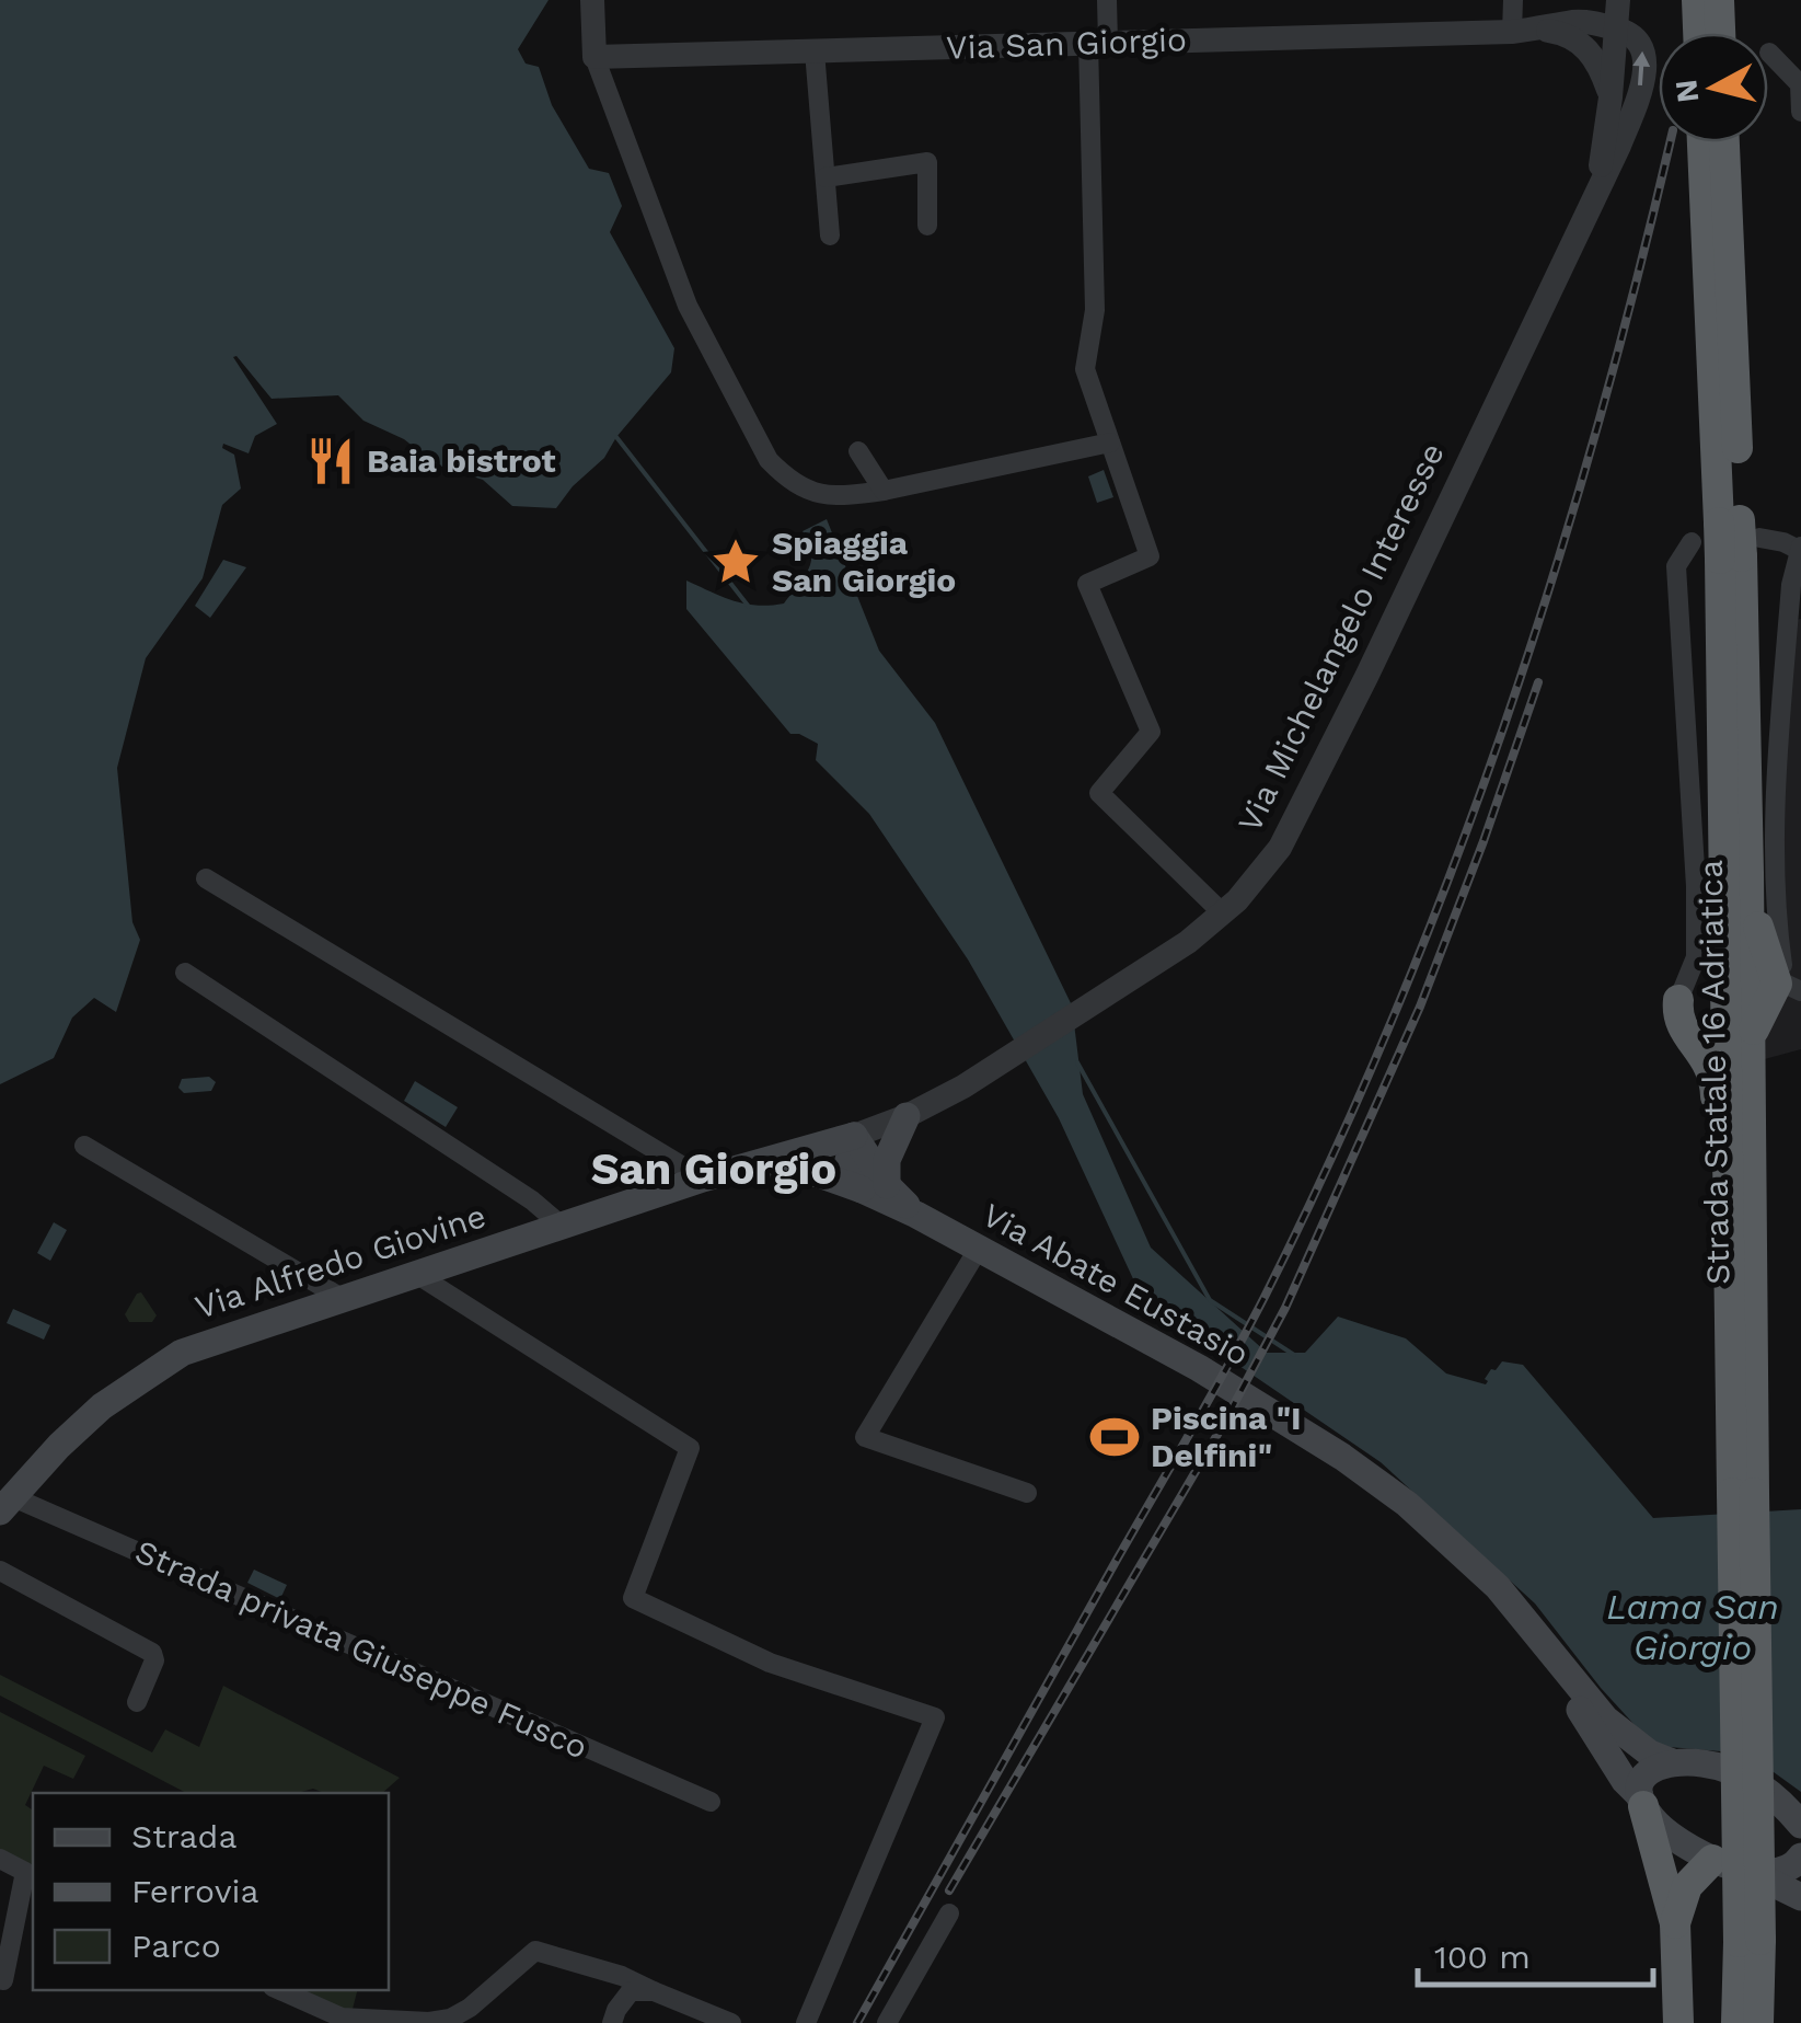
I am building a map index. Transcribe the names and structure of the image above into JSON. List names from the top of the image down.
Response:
{
  "streets": {
    "highway": ["Strada Statale 16 Adriatica"],
    "main road": ["Via Michelangelo Interesse", "Via Alfredo Giovine", "Via Abate Eustasio"],
    "street": ["Via San Giorgio", "Strada privata Giuseppe Fusco"]
  },
  "crossings": [
    ["Via San Giorgio", "Via Michelangelo Interesse"],
    ["Via Michelangelo Interesse", "Via Alfredo Giovine"],
    ["Via Michelangelo Interesse", "Via Abate Eustasio"],
    ["Via Alfredo Giovine", "Via Abate Eustasio"],
    ["Via Alfredo Giovine", "Strada privata Giuseppe Fusco"]
  ],
  "districts": ["San Giorgio"],
  "water": ["Lama San Giorgio"],
  "places": {
    "restaurant": ["Baia bistrot"],
    "place": ["Spiaggia San Giorgio"],
    "sports": ["Piscina \"I Delfini\""]
  },
  "legend": ["Strada", "Ferrovia", "Parco"],
  "scale_bar": "100 m",
  "north": "left"
}
